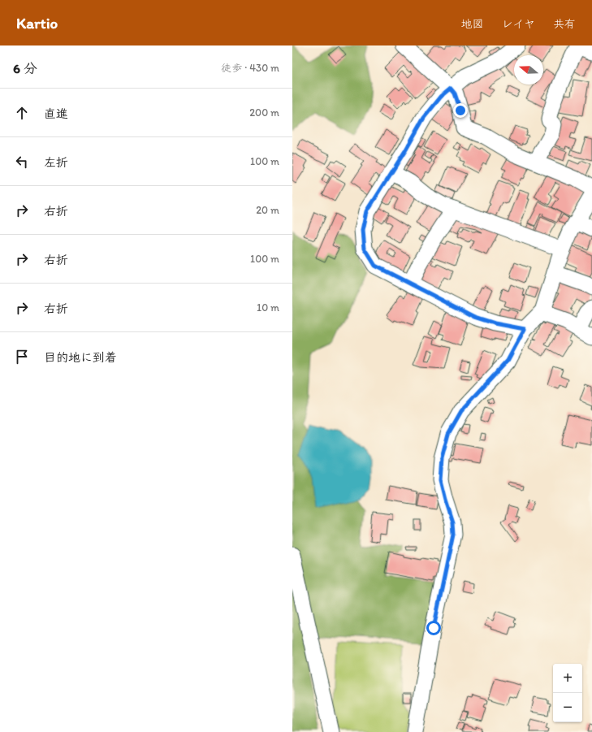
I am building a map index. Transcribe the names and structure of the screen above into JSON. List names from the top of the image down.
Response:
{
  "north": "left",
  "page": {
    "header": "Kartio",
    "nav": ["地図", "レイヤ", "共有"],
    "heading": ["6 分", "徒歩 · 430 m"],
    "list": [
      ["直進", "200 m"],
      ["左折", "100 m"],
      ["右折", "20 m"],
      ["右折", "100 m"],
      ["右折", "10 m"],
      "目的地に到着"
    ],
    "map_buttons": ["+", "−"]
  }
}
